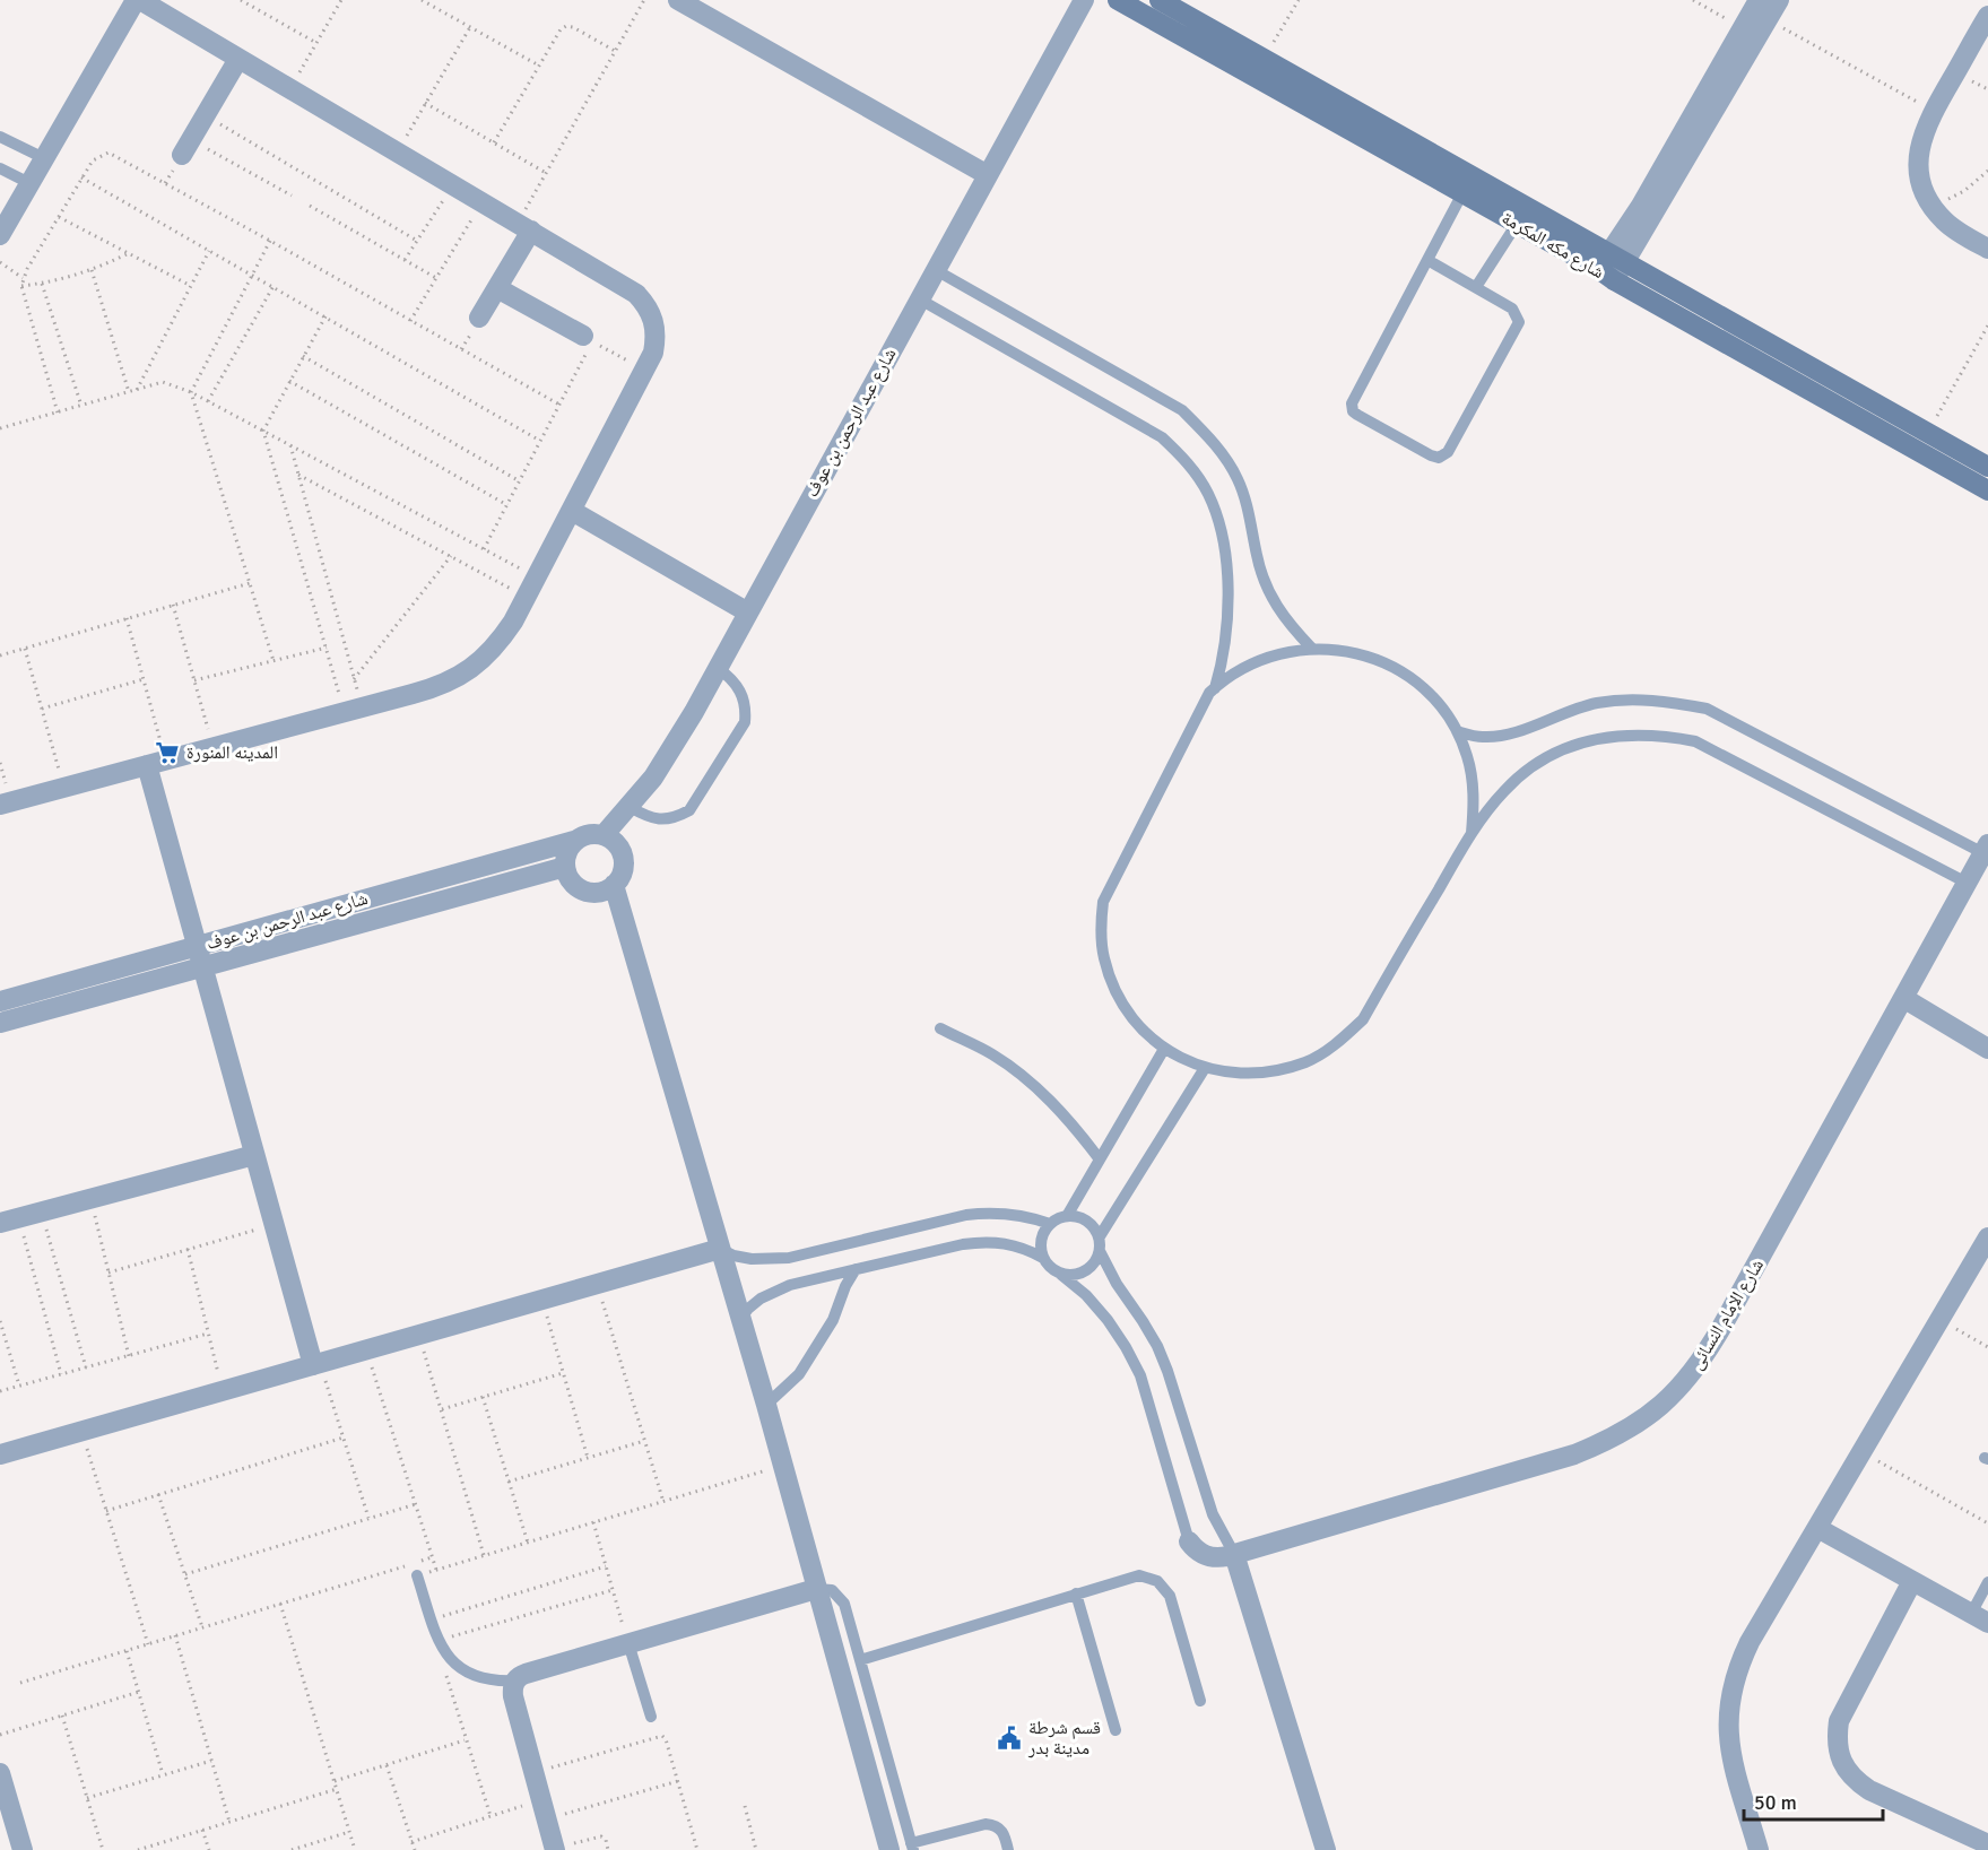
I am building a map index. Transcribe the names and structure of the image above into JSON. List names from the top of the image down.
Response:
{
  "streets": {
    "street": ["شارع مكه المكرمة", "شارع عبد الرحمن بن عوف", "شارع الإمام النسائى"]
  },
  "places": {
    "supermarket": ["المدينه المنورة"],
    "public building": ["قسم شرطة مدينة بدر"]
  },
  "scale_bar": "50 m"
}
